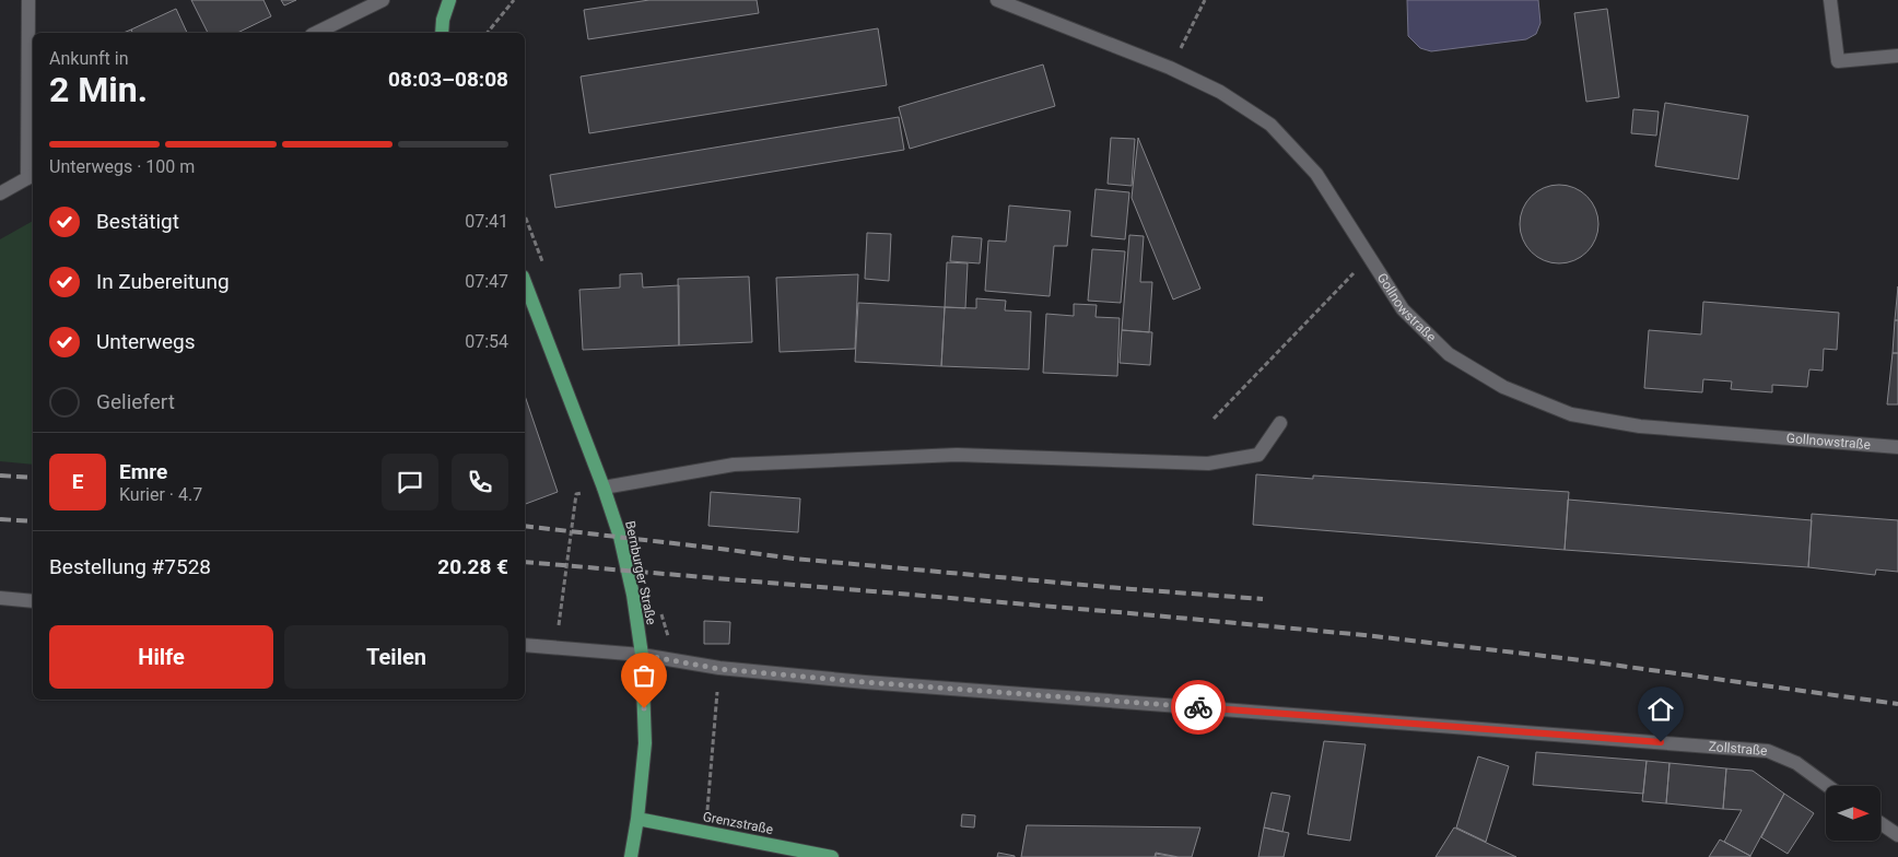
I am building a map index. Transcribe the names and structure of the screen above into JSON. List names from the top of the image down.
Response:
{
  "streets": {
    "main road": ["Bernburger Straße", "Grenzstraße"],
    "street": ["Gollnowstraße", "Zollstraße"]
  },
  "crossings": [
    ["Bernburger Straße", "Zollstraße"],
    ["Bernburger Straße", "Grenzstraße"]
  ],
  "north": "right",
  "page": {
    "heading": ["2 Min.", "Ankunft in", "08:03–08:08"],
    "panel": [
      "Emre",
      "Kurier · 4.7",
      "Bestellung #7528",
      "20.28 €"
    ],
    "bar": "Unterwegs · 100 m",
    "list": [
      ["Bestätigt", "07:41"],
      ["In Zubereitung", "07:47"],
      ["Unterwegs", "07:54"],
      "Geliefert"
    ],
    "round": "E",
    "buttons": ["Hilfe", "Teilen"]
  }
}
